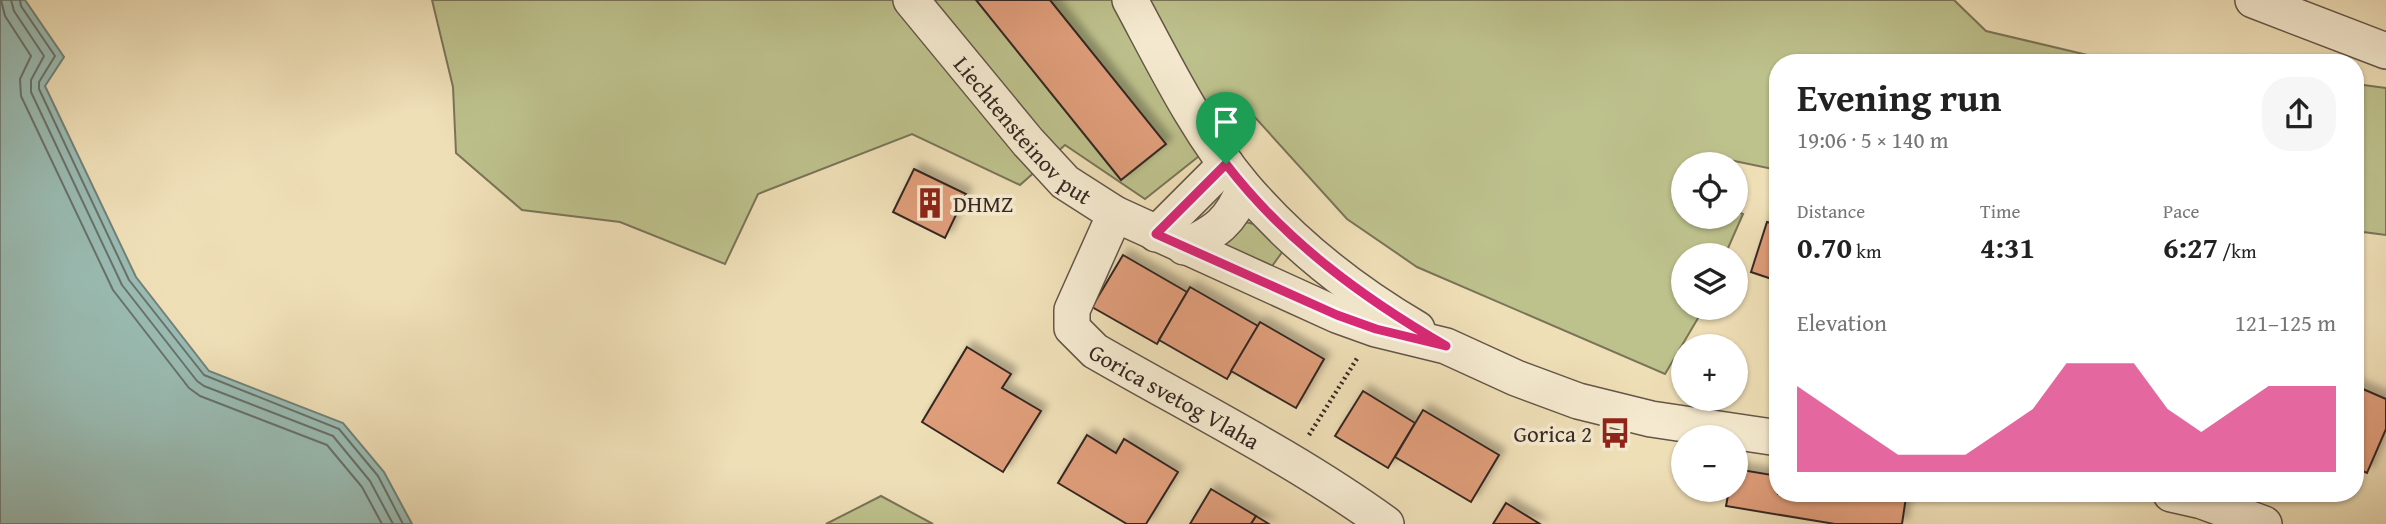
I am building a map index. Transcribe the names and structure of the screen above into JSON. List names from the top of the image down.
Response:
{
  "streets": {
    "street": ["Liechtensteinov put", "Gorica svetog Vlaha"]
  },
  "crossings": [
    ["Liechtensteinov put", "Gorica svetog Vlaha"]
  ],
  "places": {
    "building": ["DHMZ"],
    "bus stop": ["Gorica 2"]
  },
  "page": {
    "heading": ["Evening run", "19:06 · 5 × 140 m"],
    "map_buttons": ["+", "−"],
    "stats": [
      ["Distance", "0.70 km"],
      ["Time", "4:31"],
      ["Pace", "6:27 /km"]
    ],
    "chart": ["Elevation", "121–125 m"]
  }
}
